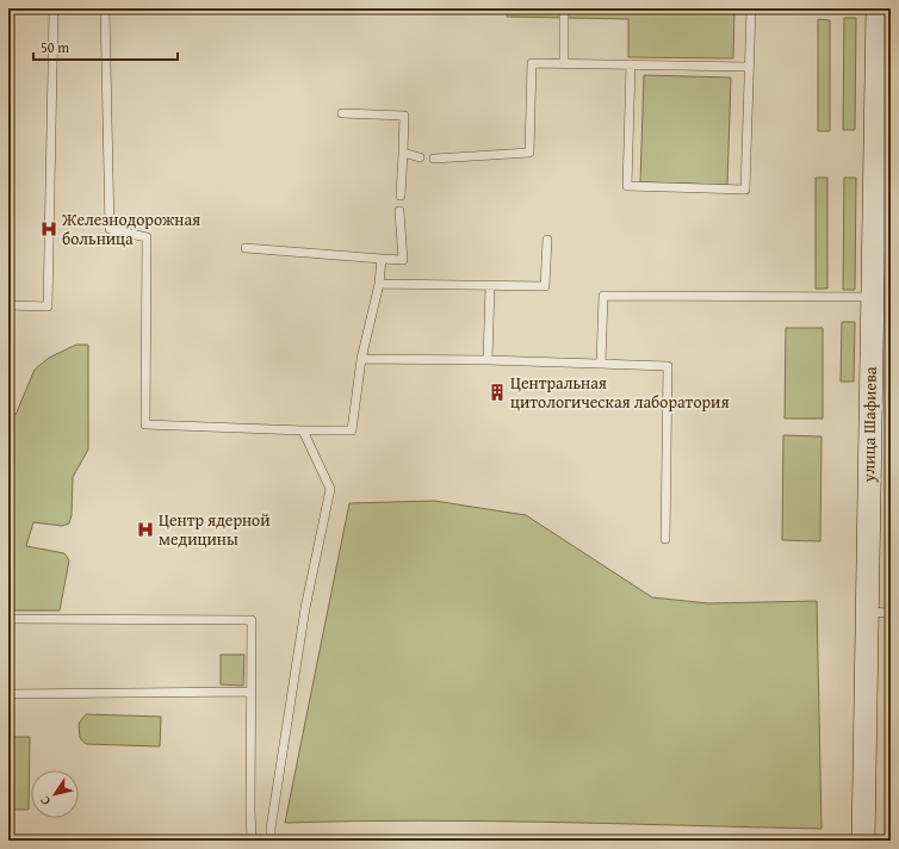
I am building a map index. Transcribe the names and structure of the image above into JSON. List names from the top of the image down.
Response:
{
  "streets": {
    "street": ["улица Шафиева"]
  },
  "places": {
    "hospital": ["Железнодорожная больница", "Центр ядерной медицины"],
    "building": ["Центральная цитологическая лаборатория"]
  },
  "scale_bar": "50 m",
  "north": "bottom left"
}
